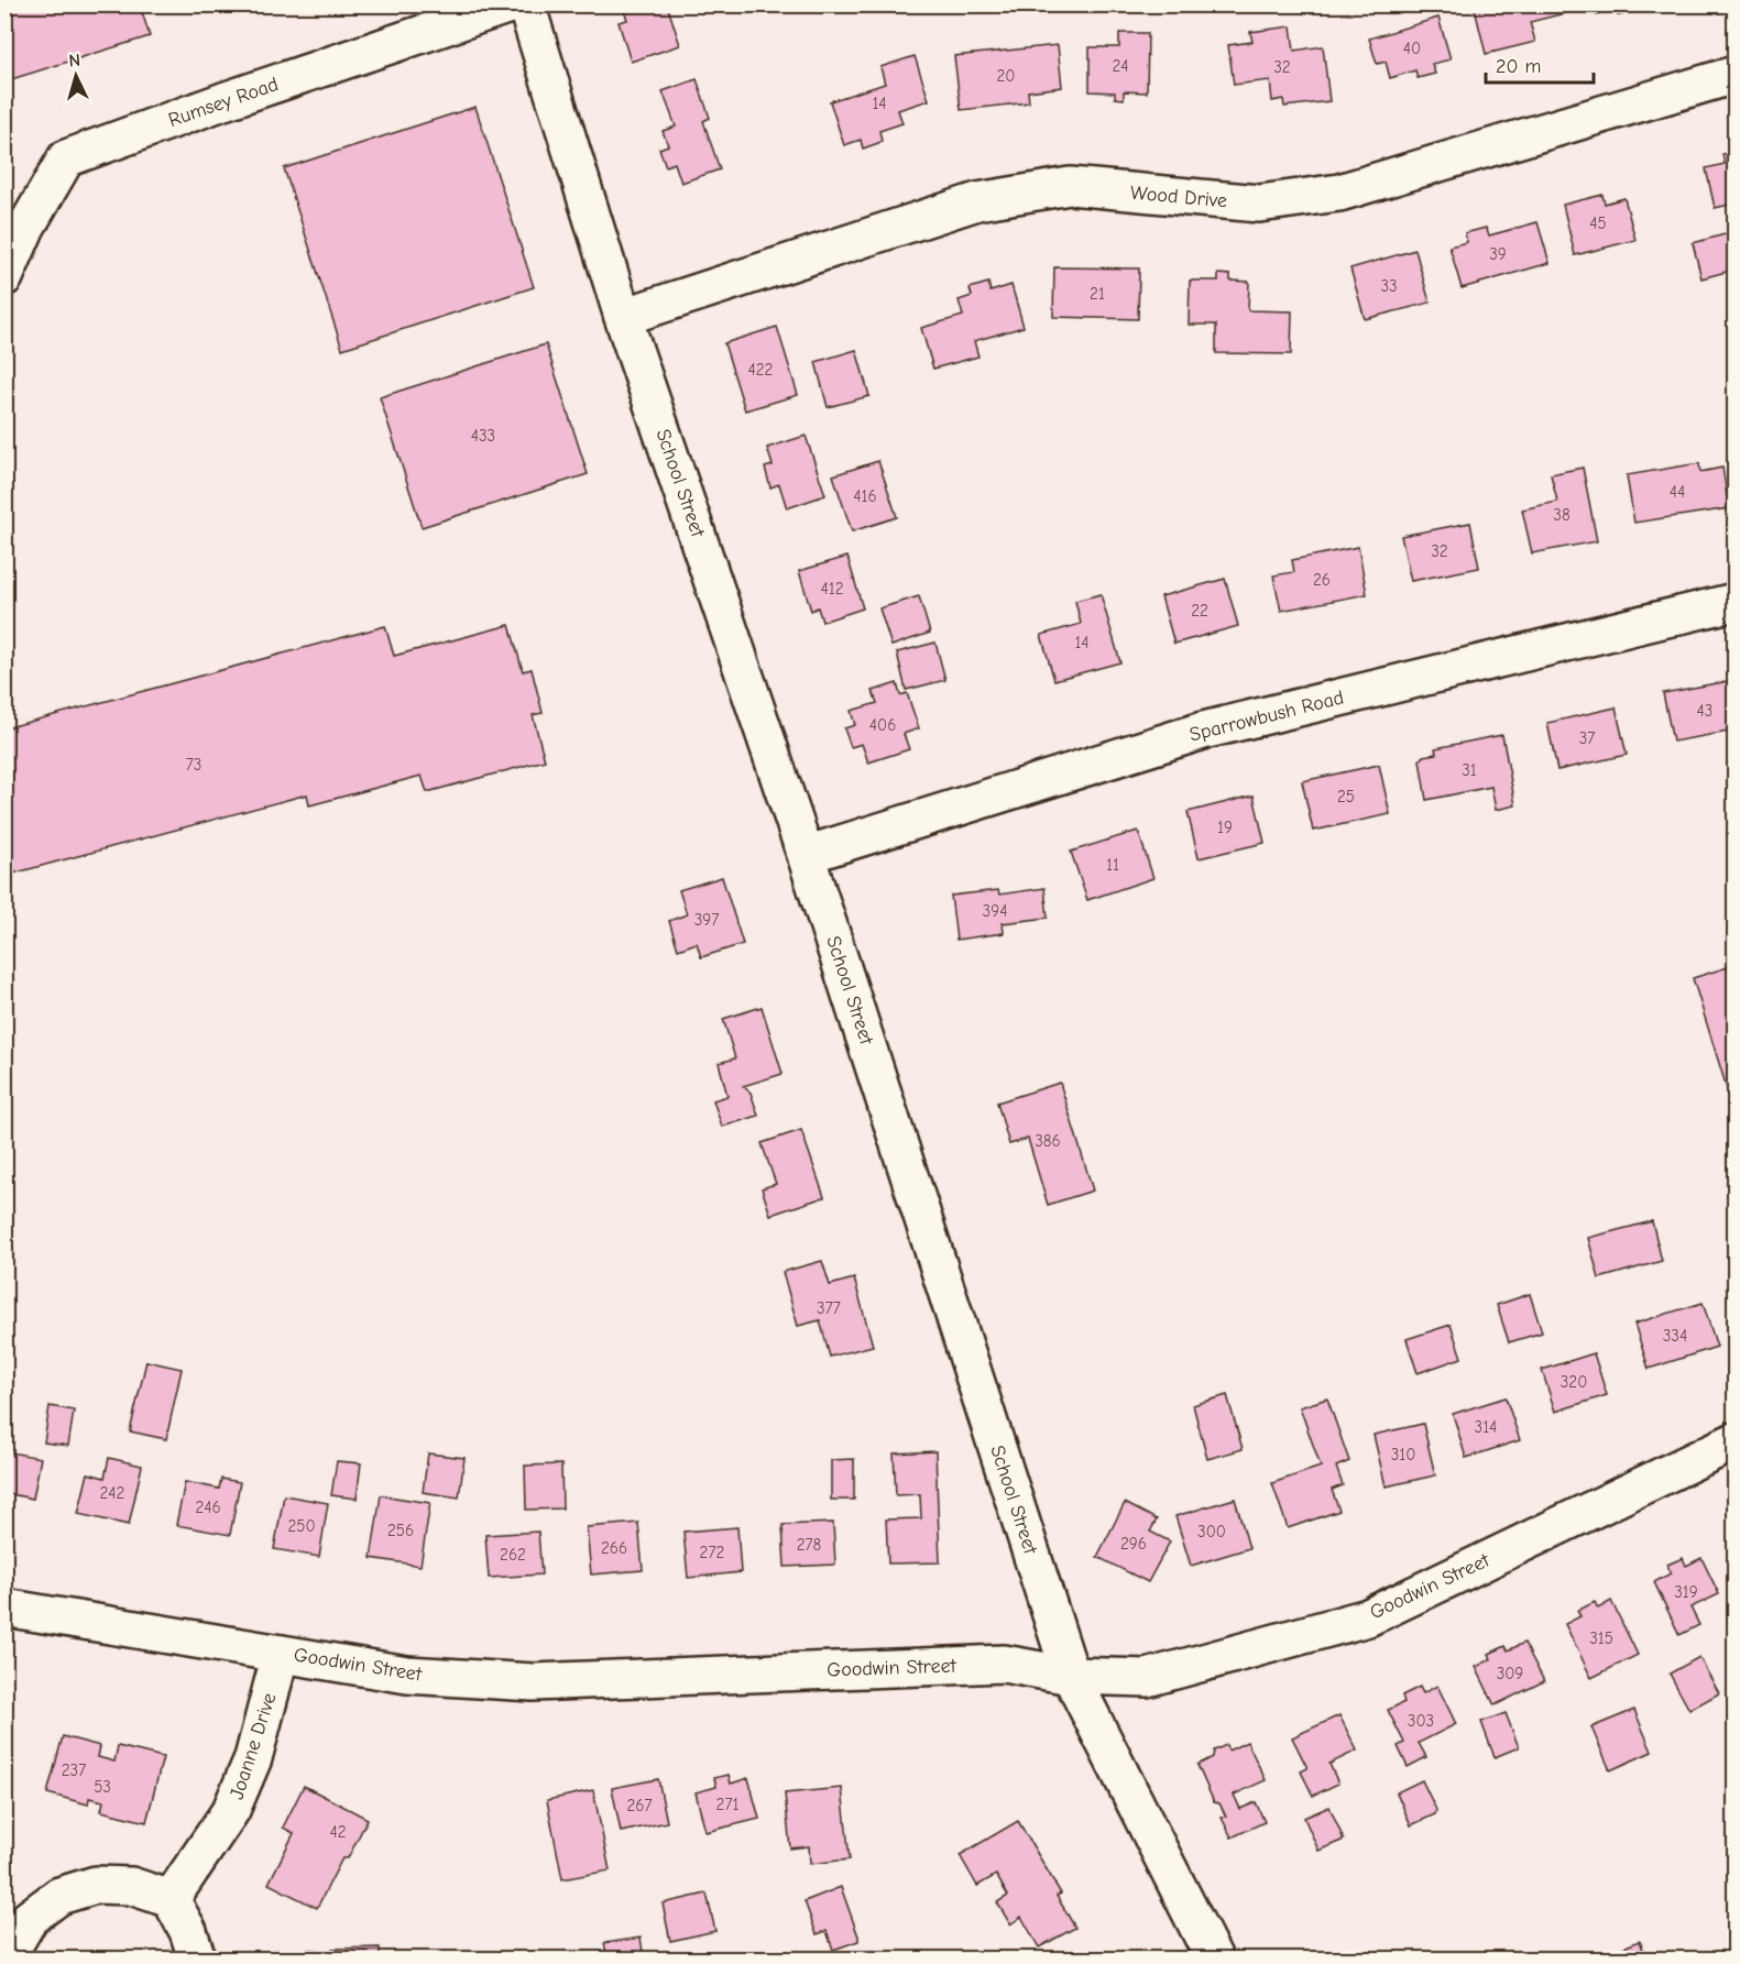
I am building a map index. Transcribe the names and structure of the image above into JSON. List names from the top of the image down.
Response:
{
  "streets": {
    "street": [
      "Rumsey Road",
      "Wood Drive",
      "School Street",
      "Sparrowbush Road",
      "Goodwin Street",
      "Joanne Drive"
    ]
  },
  "crossings": [
    ["Wood Drive", "School Street"],
    ["School Street", "Sparrowbush Road"],
    ["School Street", "Goodwin Street"],
    ["Goodwin Street", "Joanne Drive"]
  ],
  "house_numbers": [
    "40",
    "24",
    "32",
    "20",
    "14",
    "45",
    "39",
    "33",
    "21",
    "422",
    "433",
    "44",
    "416",
    "38",
    "32",
    "26",
    "412",
    "22",
    "14",
    "43",
    "406",
    "37",
    "73",
    "31",
    "25",
    "19",
    "11",
    "394",
    "397",
    "386",
    "377",
    "334",
    "320",
    "314",
    "310",
    "242",
    "246",
    "250",
    "256",
    "300",
    "296",
    "278",
    "266",
    "272",
    "262",
    "319",
    "315",
    "309",
    "303",
    "237",
    "53",
    "271",
    "267",
    "42"
  ],
  "scale_bar": "20 m",
  "north": "top"
}
